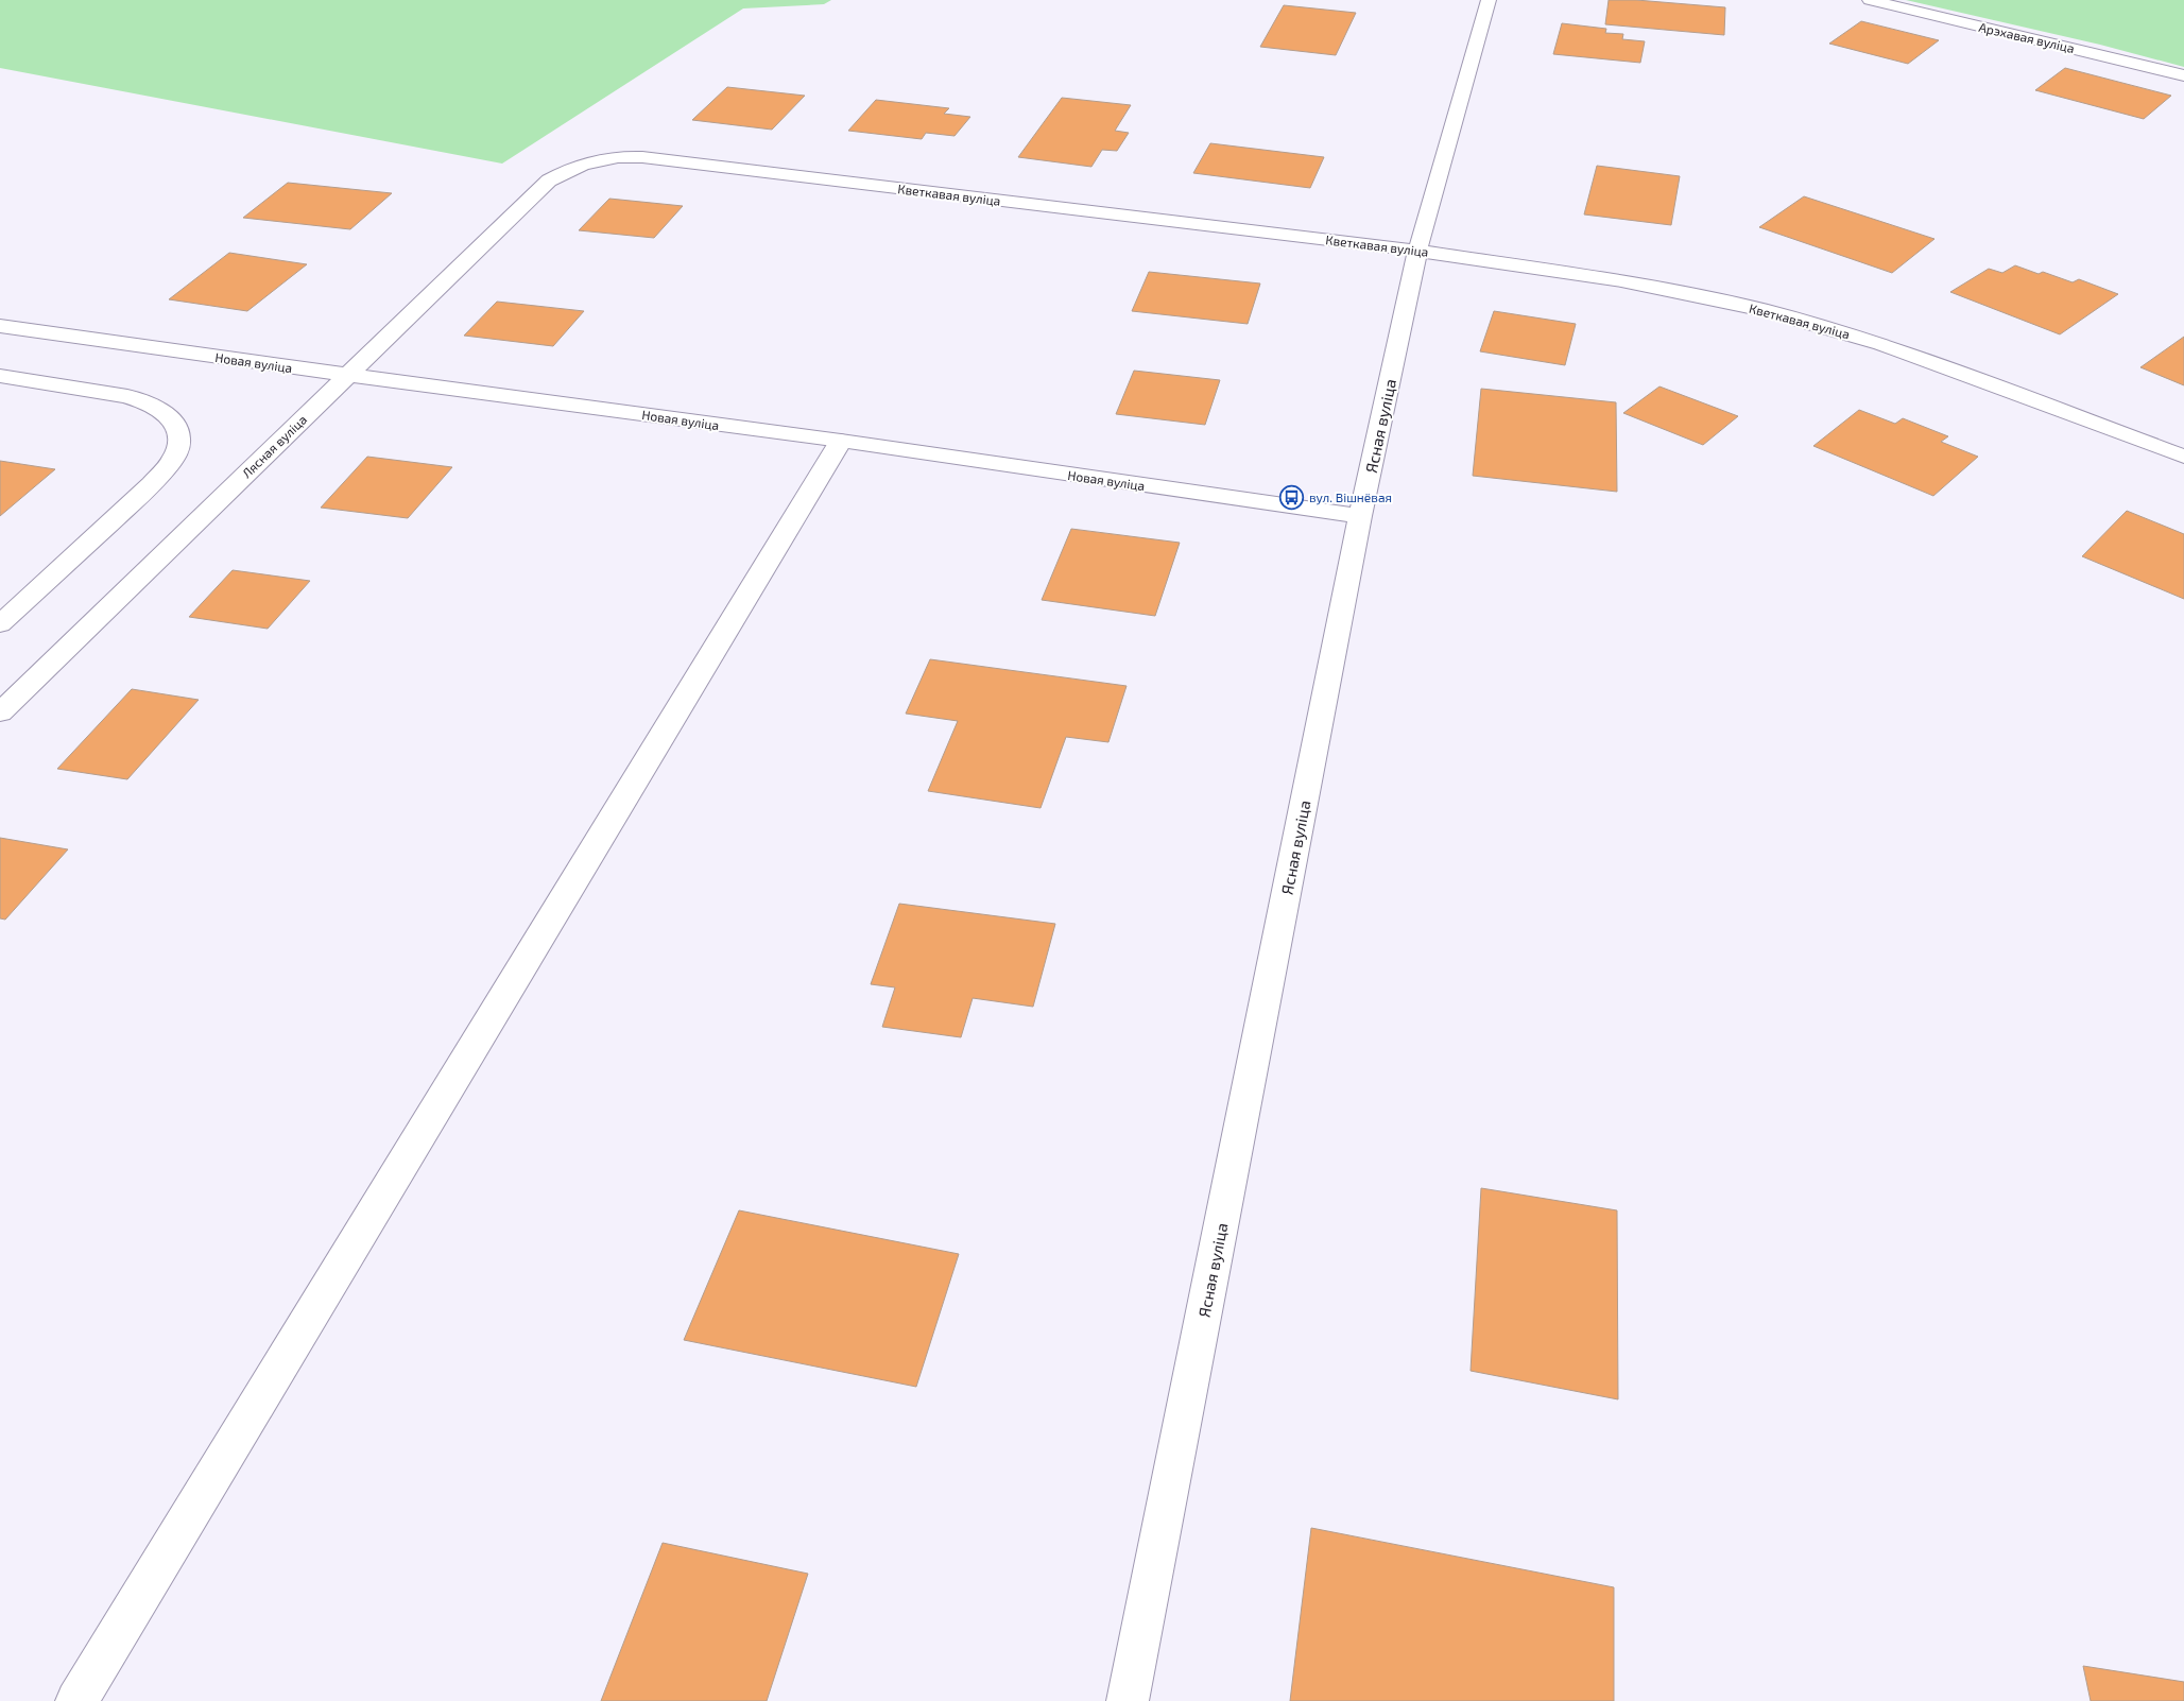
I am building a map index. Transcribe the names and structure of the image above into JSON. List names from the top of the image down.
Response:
{
  "streets": {
    "street": [
      "Арэхавая вуліца",
      "Кветкавая вуліца",
      "Новая вуліца",
      "Ясная вуліца",
      "Лясная вуліца"
    ]
  },
  "crossings": [
    ["Кветкавая вуліца", "Ясная вуліца"],
    ["Кветкавая вуліца", "Лясная вуліца"],
    ["Новая вуліца", "Ясная вуліца"],
    ["Новая вуліца", "Лясная вуліца"]
  ],
  "places": {
    "bus stop": ["вул. Вішнёвая"]
  }
}
